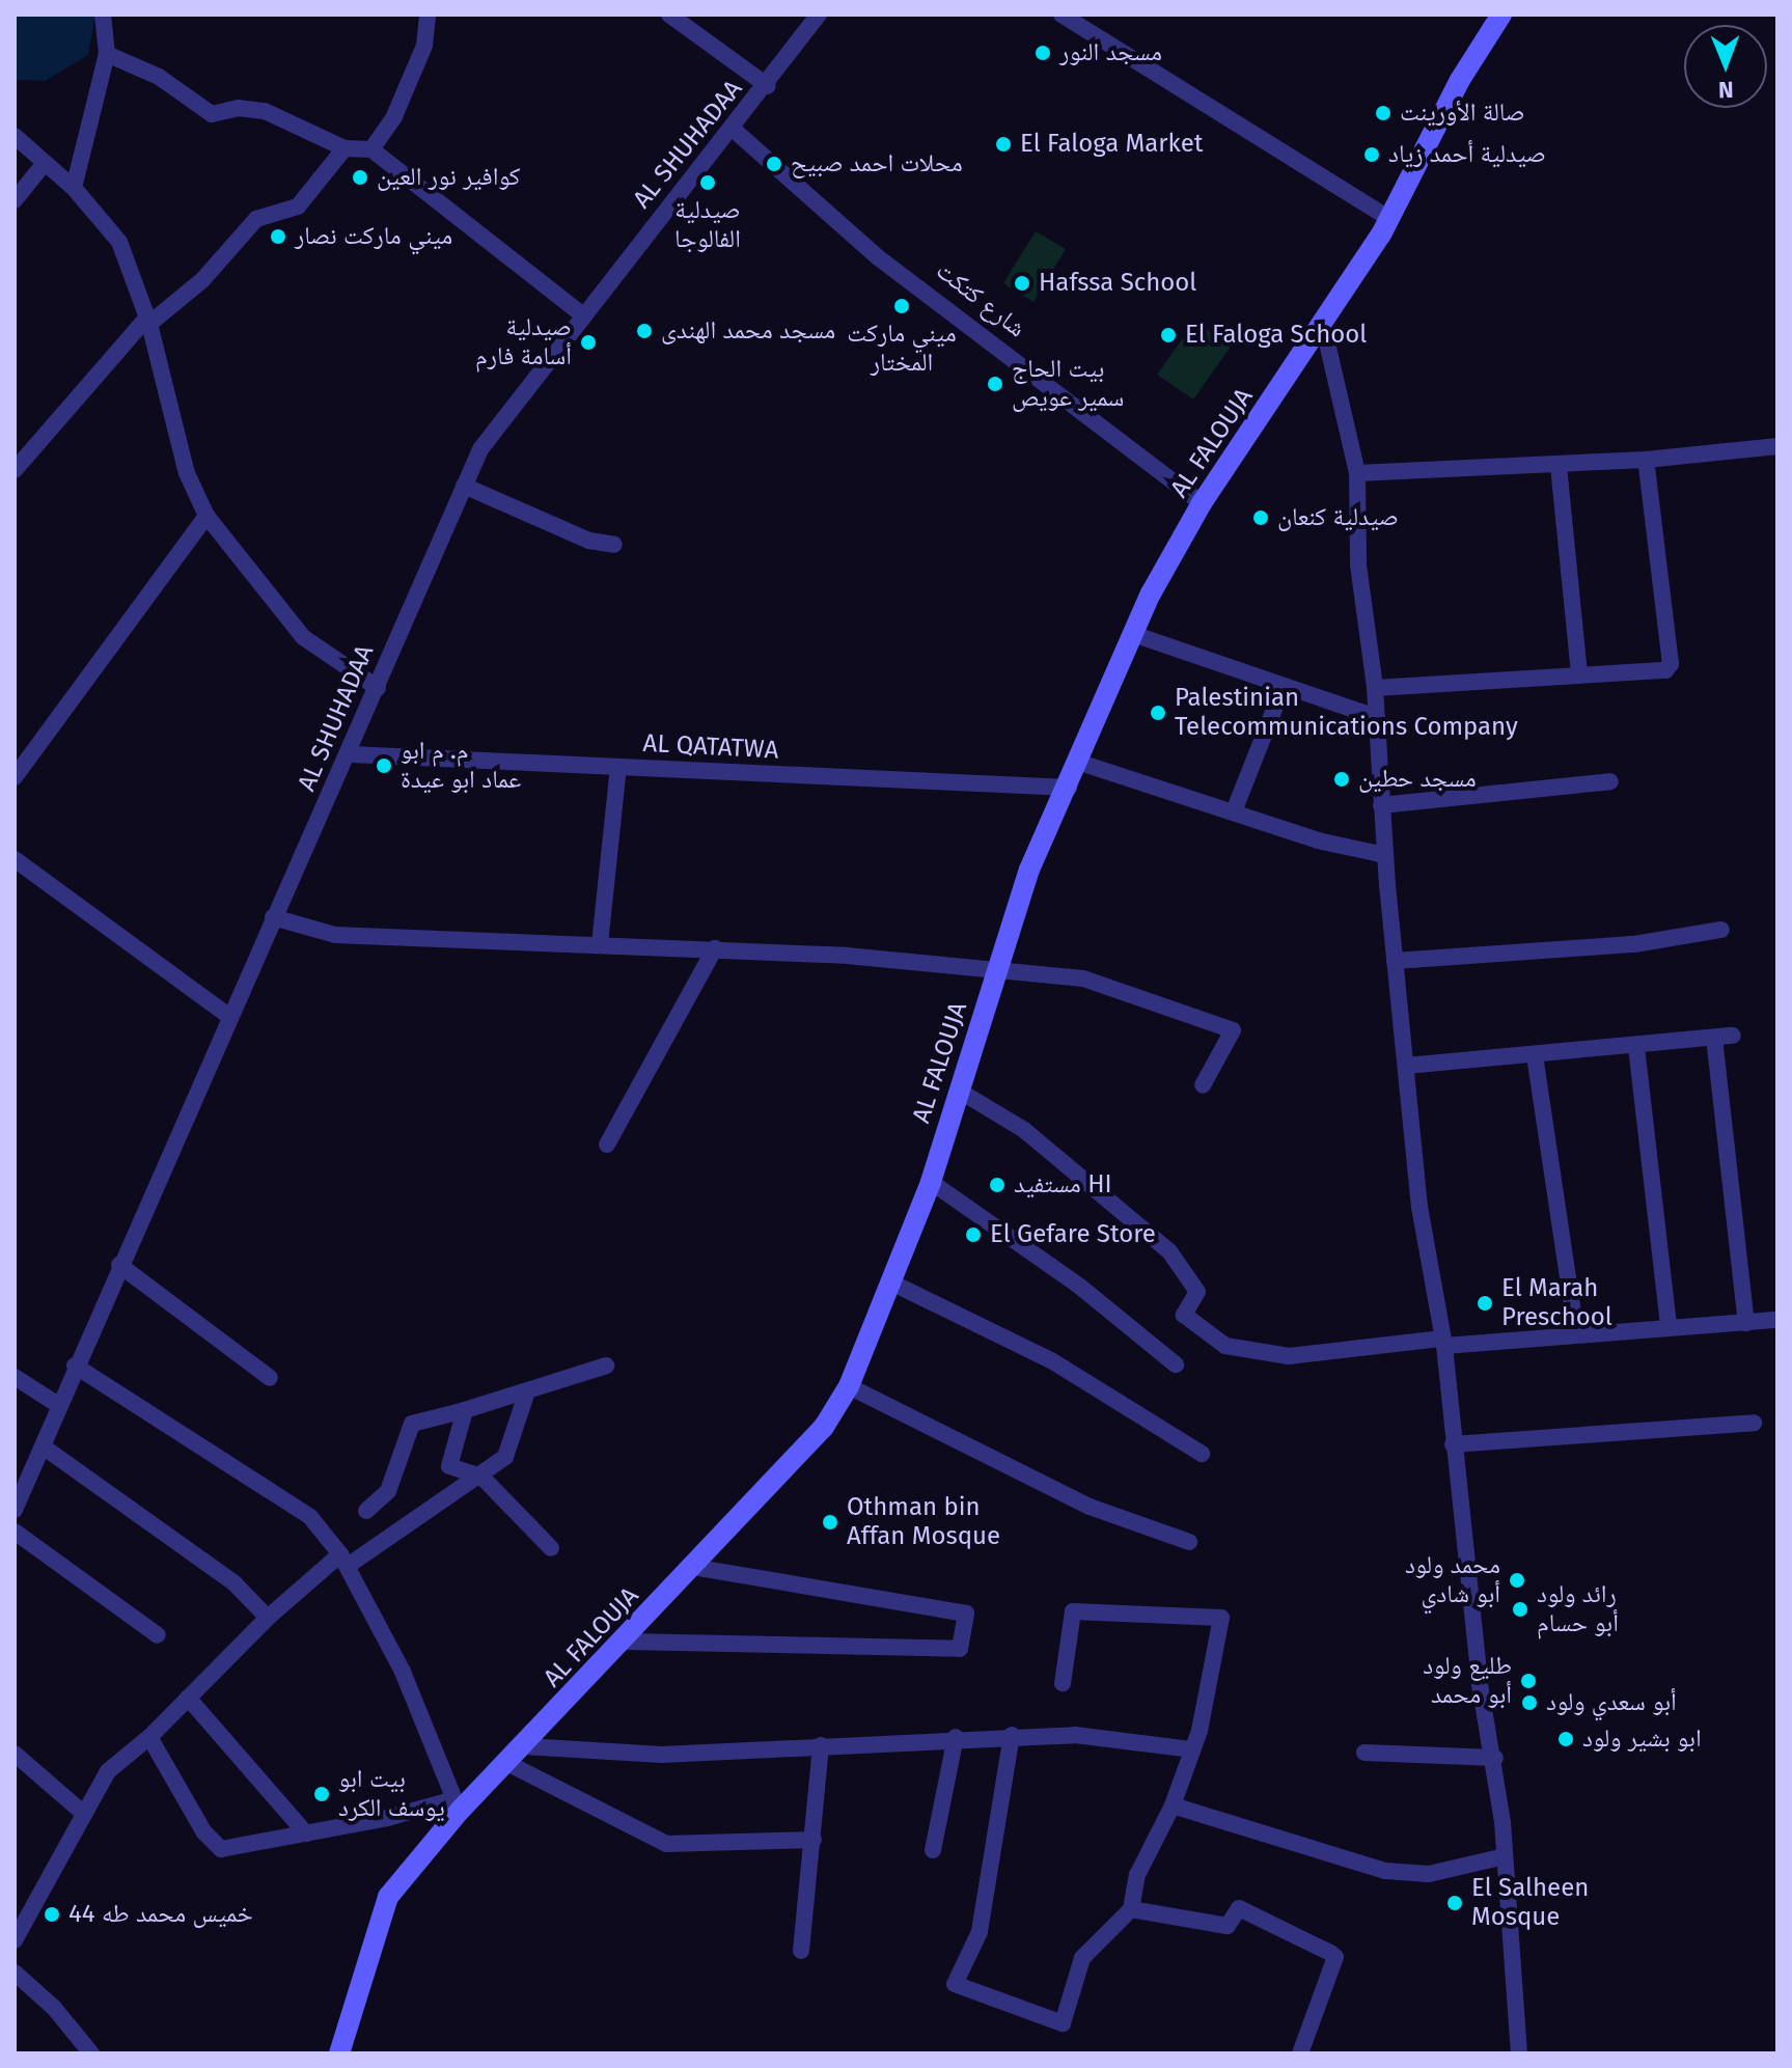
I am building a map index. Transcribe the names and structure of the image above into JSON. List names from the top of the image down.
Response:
{
  "streets": {
    "main road": ["AL FALOUJA"],
    "street": ["AL SHUHADAA", "شارع كتكت", "AL QATATWA"]
  },
  "crossings": [
    ["AL SHUHADAA", "شارع كتكت"],
    ["AL SHUHADAA", "AL QATATWA"],
    ["شارع كتكت", "AL FALOUJA"],
    ["AL FALOUJA", "AL QATATWA"]
  ],
  "places": [
    "مسجد النور",
    "صالة الأورينت",
    "El Faloga Market",
    "صيدلية أحمد زياد",
    "محلات احمد صبيح",
    "كوافير نور العين",
    "صيدلية الفالوجا",
    "ميني ماركت نصار",
    "Hafssa School",
    "ميني ماركت المختار",
    "مسجد محمد الهندى",
    "El Faloga School",
    "صيدلية أسامة فارم",
    "بيت الحاج سمير عويص",
    "صيدلية كنعان",
    "Palestinian Telecommunications Company",
    "م. م ابو عماد ابو عيدة",
    "مسجد حطين",
    "مستفيد HI",
    "El Gefare Store",
    "El Marah Preschool",
    "Othman bin Affan Mosque",
    "محمد ولود أبو شادي",
    "رائد ولود أبو حسام",
    "طليع ولود أبو محمد",
    "أبو سعدي ولود",
    "ابو بشير ولود",
    "بيت ابو يوسف الكرد",
    "El Salheen Mosque",
    "خميس محمد طه 44"
  ],
  "north": "bottom"
}
